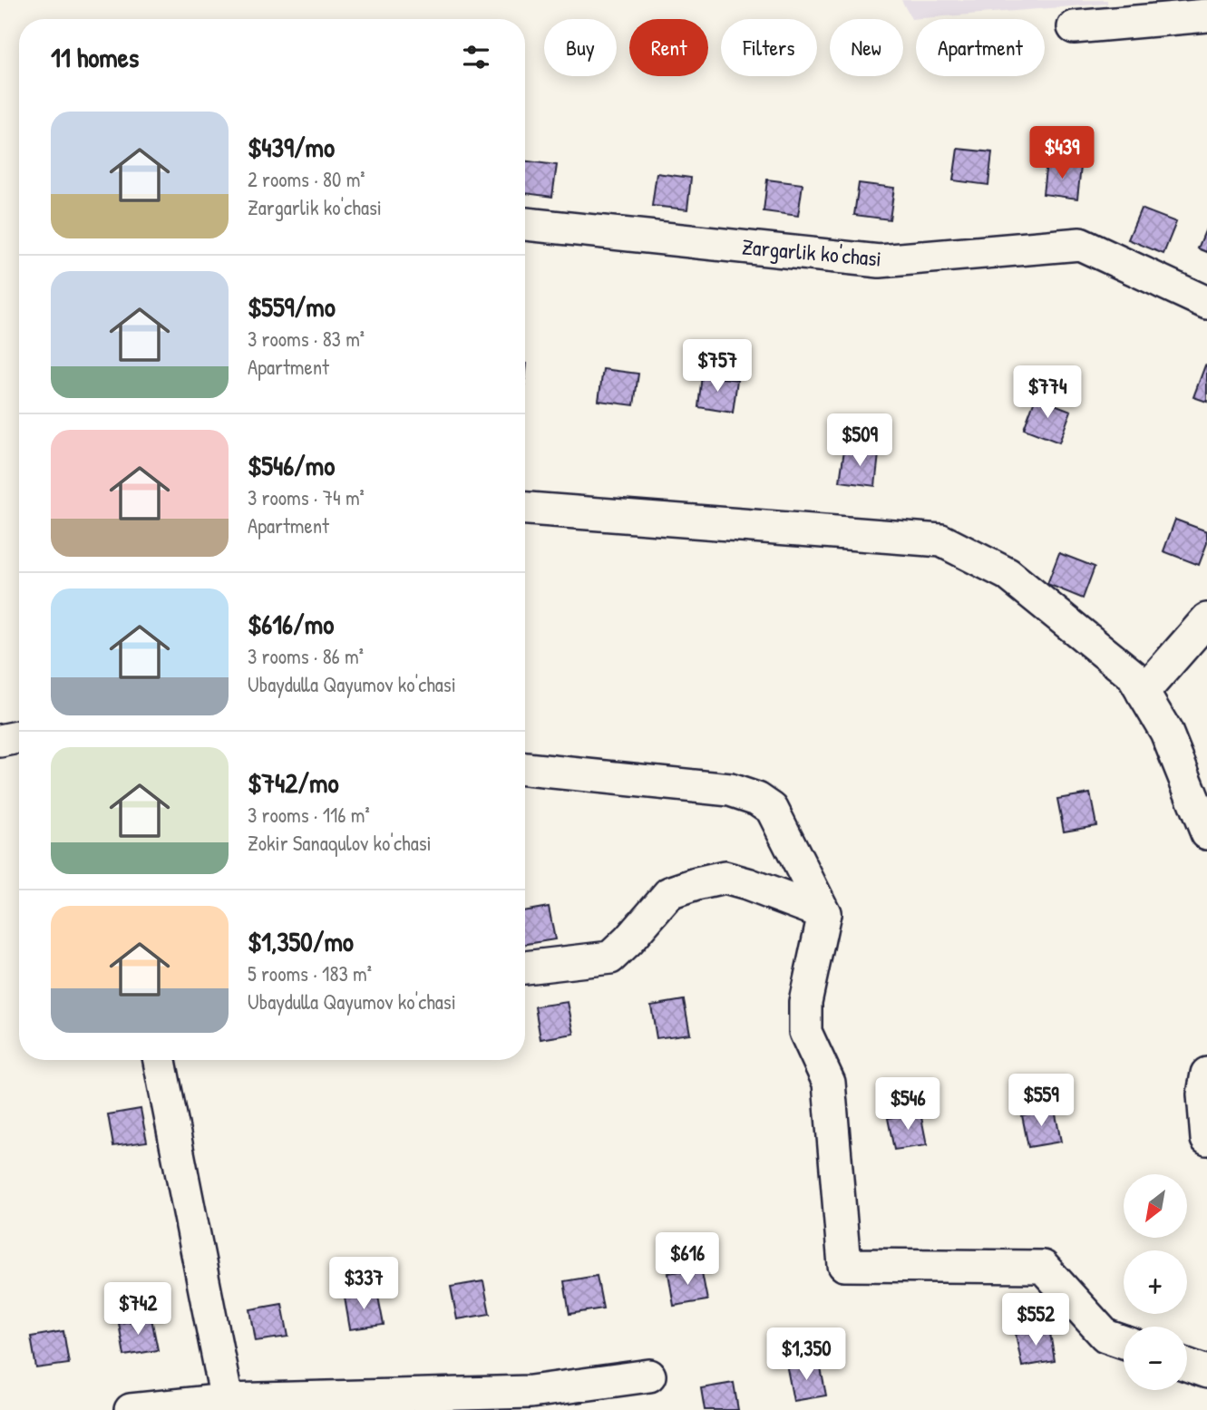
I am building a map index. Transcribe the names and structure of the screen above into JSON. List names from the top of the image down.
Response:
{
  "streets": {
    "street": ["Zargarlik ko'chasi"]
  },
  "north": "bottom left",
  "page": {
    "chip": [
      "Buy",
      "Rent",
      "Filters",
      "New",
      "Apartment"
    ],
    "heading": "11 homes",
    "list": [
      {
        "name": "$439/mo",
        "note": "2 rooms · 80 m² · Zargarlik ko'chasi"
      },
      {
        "name": "$559/mo",
        "note": "3 rooms · 83 m² · Apartment"
      },
      {
        "name": "$546/mo",
        "note": "3 rooms · 74 m² · Apartment"
      },
      {
        "name": "$616/mo",
        "note": "3 rooms · 86 m² · Ubaydulla Qayumov ko'chasi"
      },
      {
        "name": "$742/mo",
        "note": "3 rooms · 116 m² · Zokir Sanaqulov ko'chasi"
      },
      {
        "name": "$1,350/mo",
        "note": "5 rooms · 183 m² · Ubaydulla Qayumov ko'chasi"
      }
    ],
    "price": [
      "$439",
      "$757",
      "$774",
      "$509",
      "$559",
      "$546",
      "$616",
      "$337",
      "$742",
      "$552",
      "$1,350"
    ],
    "map_buttons": ["+", "−"]
  }
}
